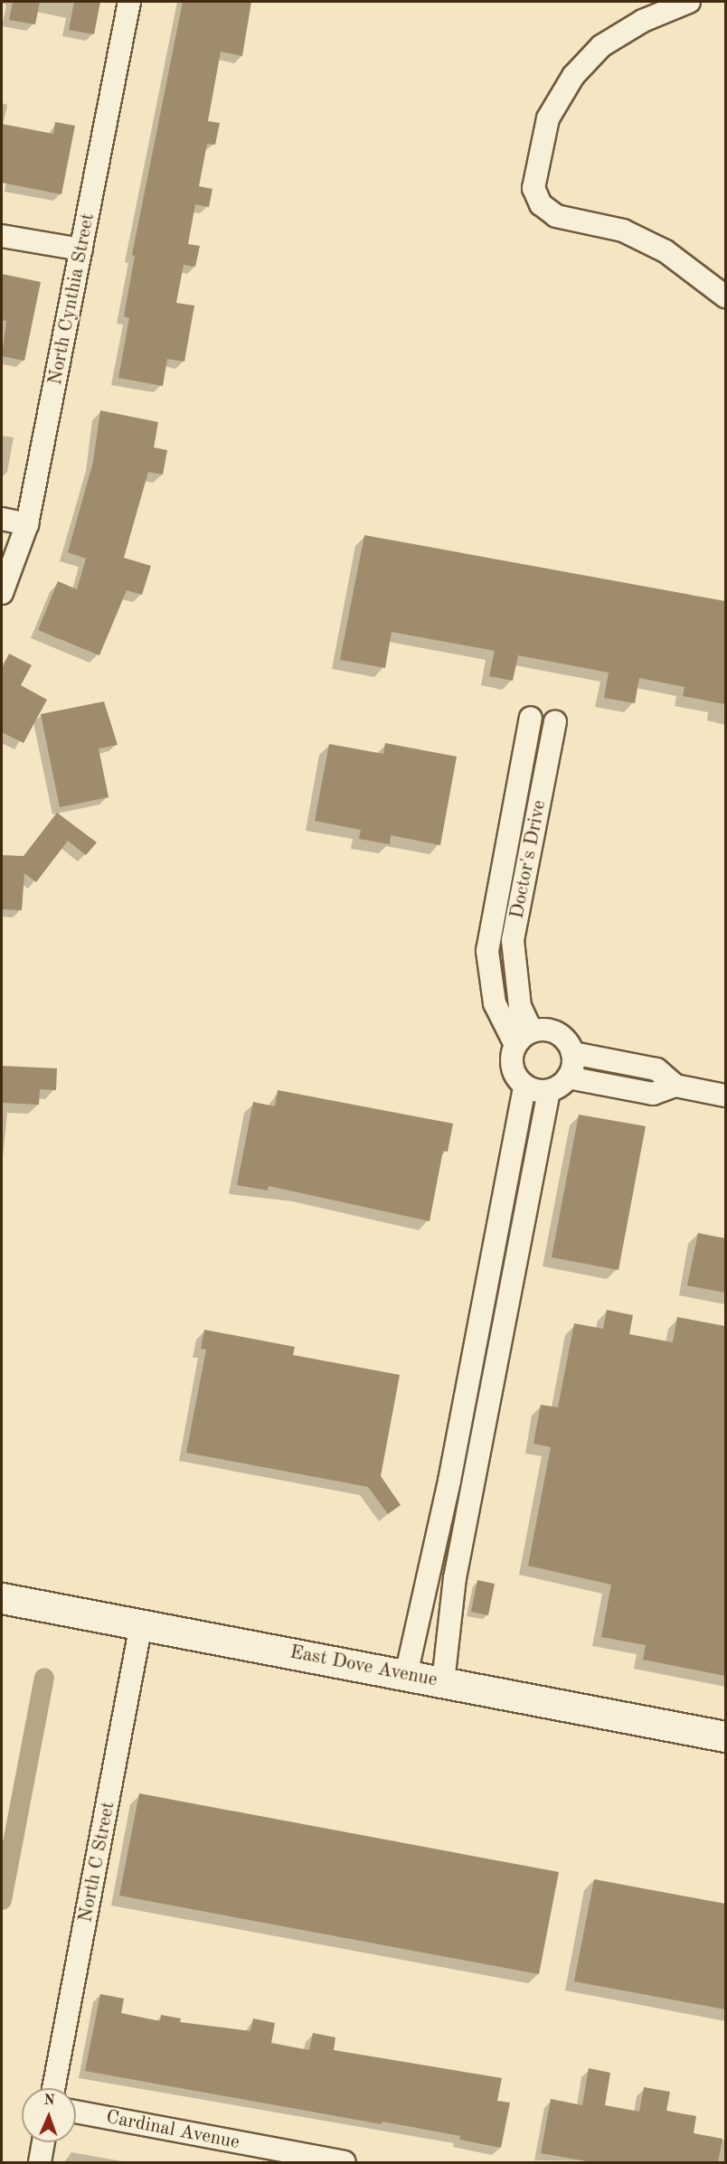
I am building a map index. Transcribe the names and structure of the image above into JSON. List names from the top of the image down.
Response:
{
  "streets": {
    "main road": ["East Dove Avenue"],
    "street": [
      "North Cynthia Street",
      "Doctor's Drive",
      "North C Street",
      "Cardinal Avenue"
    ]
  },
  "crossings": [
    ["East Dove Avenue", "North C Street"]
  ],
  "north": "top"
}
